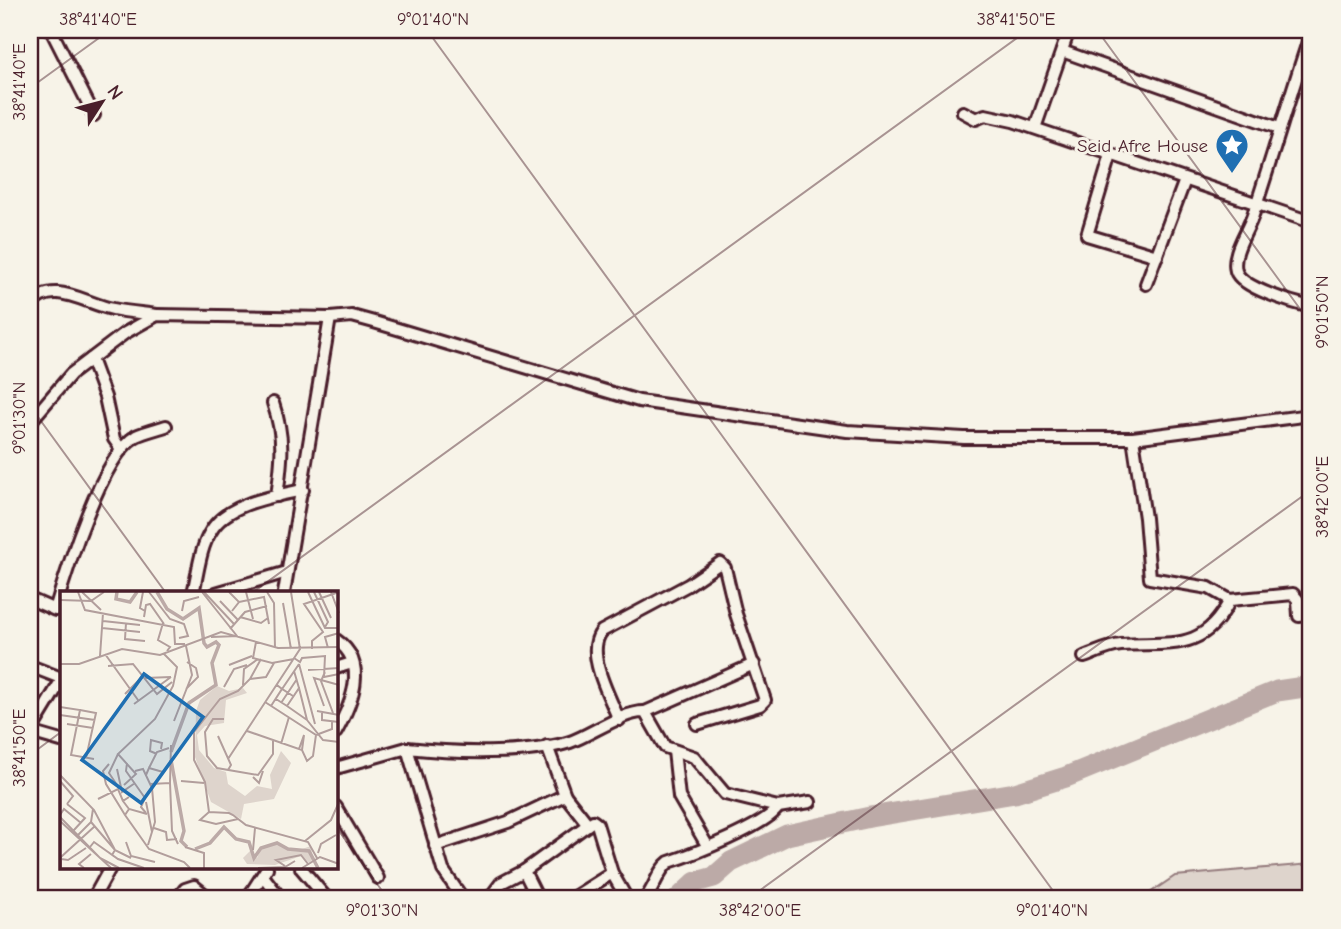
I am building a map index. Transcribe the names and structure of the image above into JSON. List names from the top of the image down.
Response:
{
  "places": {
    "place": ["Seid Afre House"]
  },
  "north": "top right",
  "coordinates": [
    "38°41'40\"E",
    "9°01'40\"N",
    "38°41'50\"E",
    "9°01'50\"N",
    "9°01'30\"N",
    "38°42'00\"E"
  ]
}
